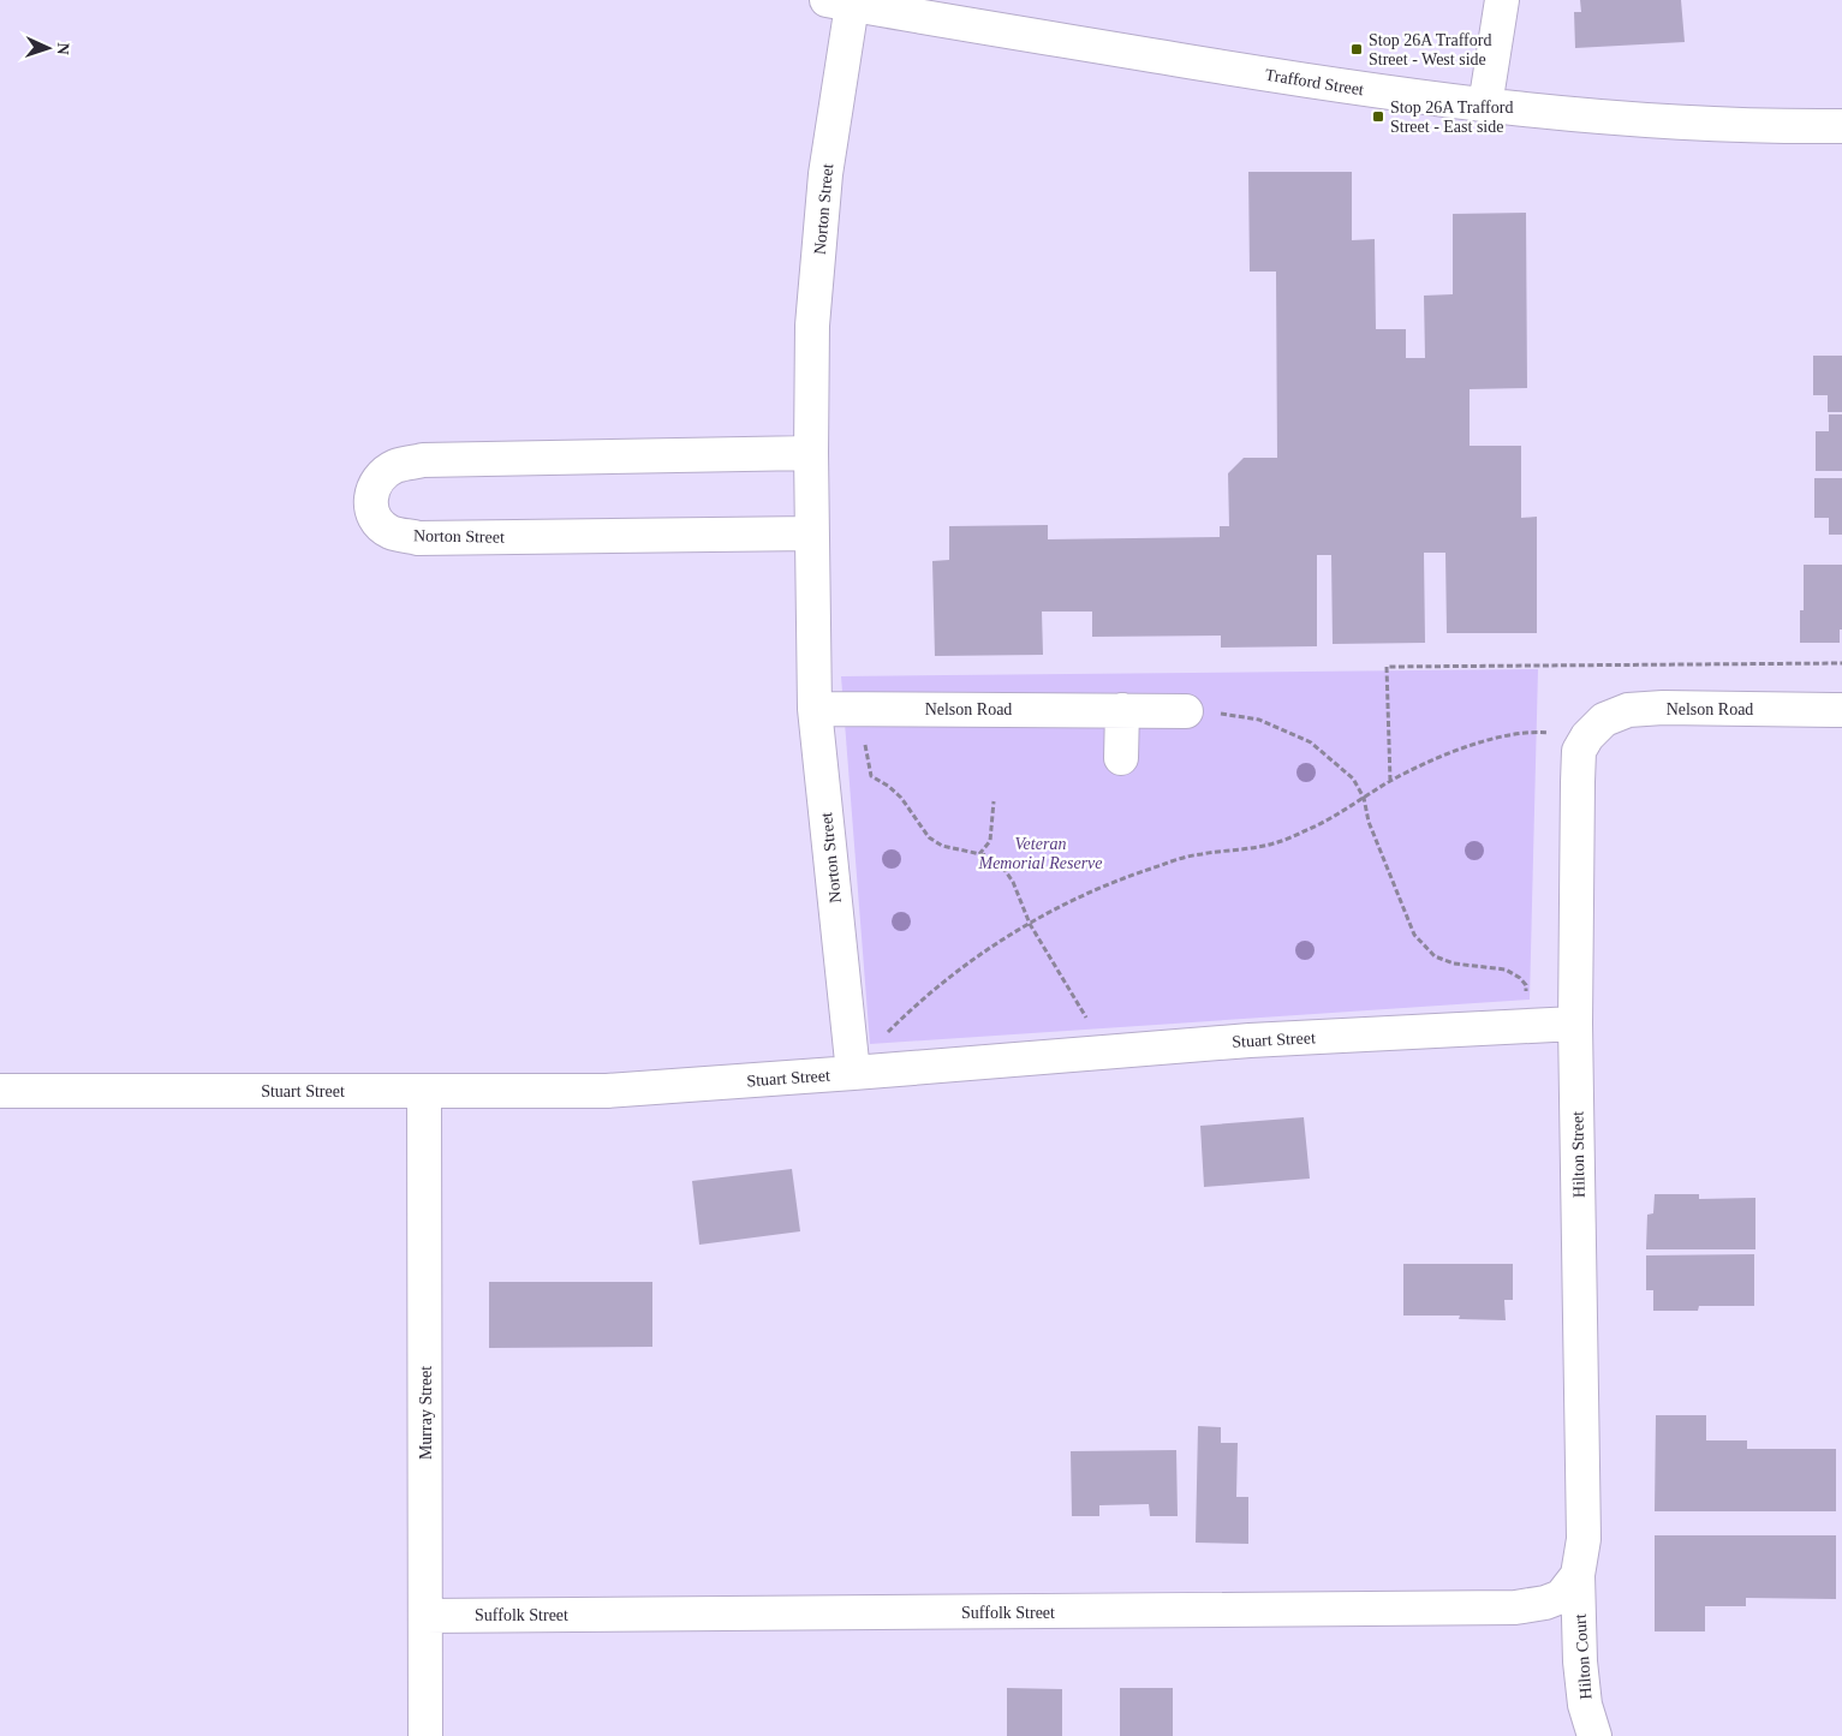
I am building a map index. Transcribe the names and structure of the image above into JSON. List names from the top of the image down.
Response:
{
  "streets": {
    "street": [
      "Trafford Street",
      "Norton Street",
      "Nelson Road",
      "Stuart Street",
      "Hilton Street",
      "Murray Street",
      "Suffolk Street",
      "Hilton Court"
    ]
  },
  "crossings": [
    ["Trafford Street", "Norton Street"],
    ["Norton Street", "Nelson Road"],
    ["Norton Street", "Stuart Street"],
    ["Nelson Road", "Hilton Street"],
    ["Stuart Street", "Hilton Street"],
    ["Stuart Street", "Murray Street"],
    ["Hilton Street", "Suffolk Street"],
    ["Hilton Street", "Hilton Court"],
    ["Murray Street", "Suffolk Street"],
    ["Suffolk Street", "Hilton Court"]
  ],
  "parks": ["Veteran Memorial Reserve"],
  "places": {
    "transit": ["Stop 26A Trafford Street - West side", "Stop 26A Trafford Street - East side"]
  },
  "north": "right"
}
